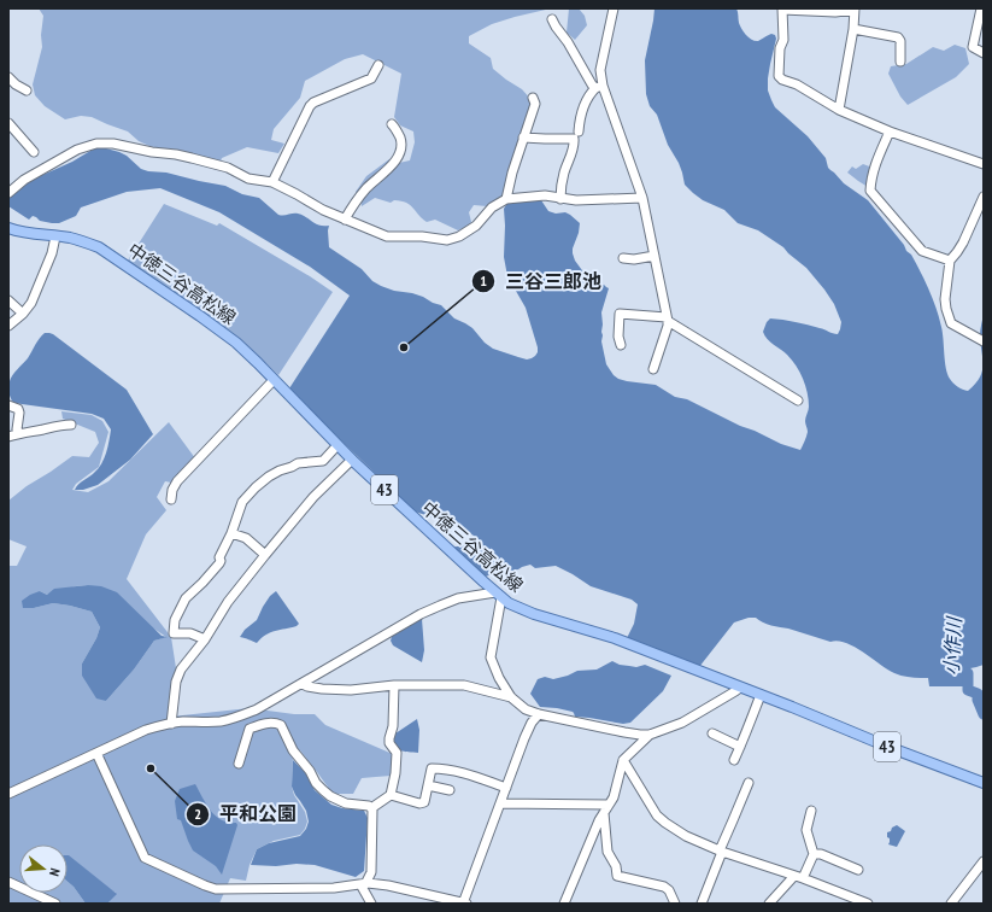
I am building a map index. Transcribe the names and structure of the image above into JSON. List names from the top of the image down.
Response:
{
  "streets": {
    "main road": ["中徳三谷高松線", "43"]
  },
  "water": ["小作川"],
  "places": ["三谷三郎池", "平和公園"],
  "north": "right"
}
